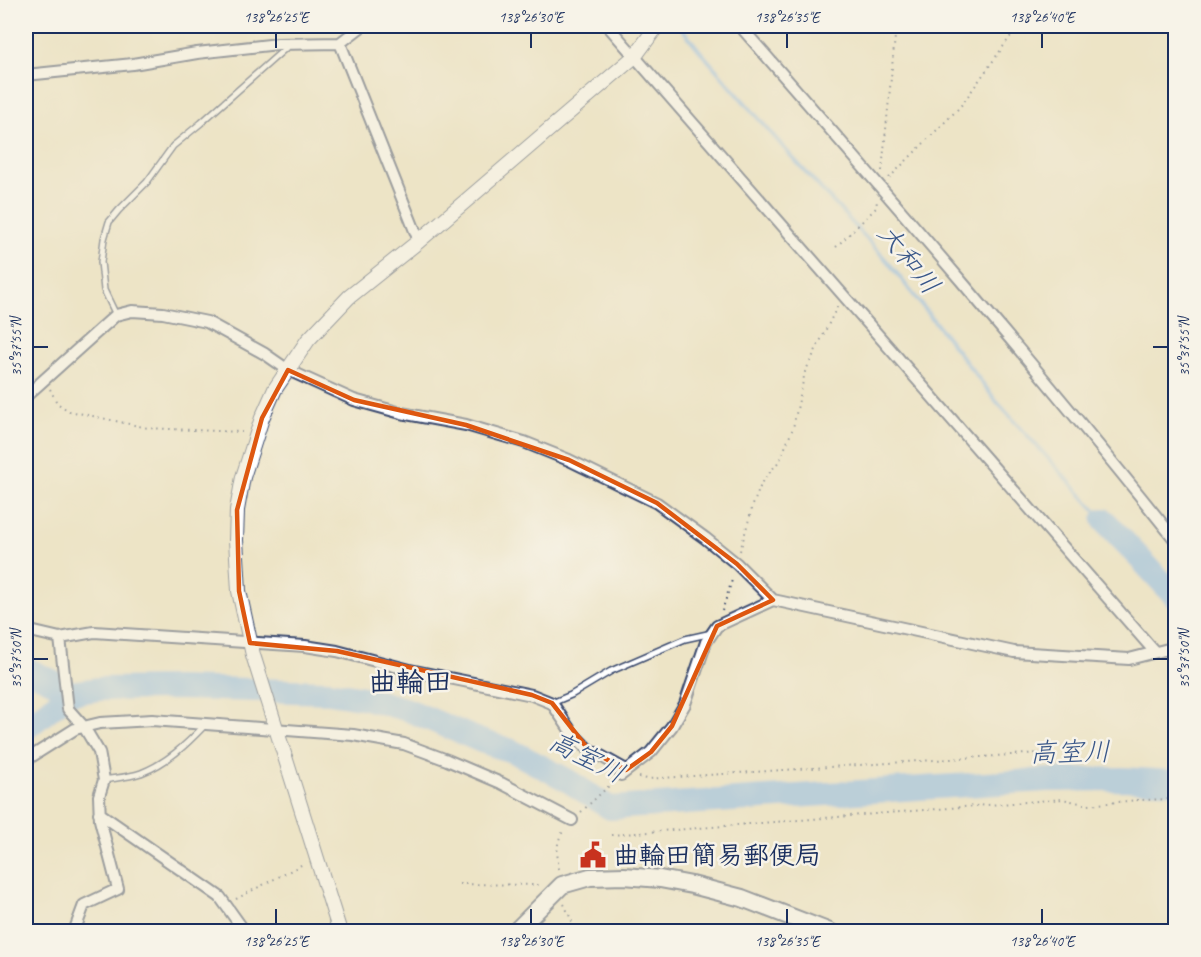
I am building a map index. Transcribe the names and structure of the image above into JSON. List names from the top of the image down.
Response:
{
  "districts": ["曲輪田"],
  "water": ["大和川", "高室川"],
  "places": {
    "public building": ["曲輪田簡易郵便局"]
  },
  "coordinates": [
    "138°26'25\"E",
    "138°26'30\"E",
    "138°26'35\"E",
    "138°26'40\"E",
    "35°37'55\"N",
    "35°37'50\"N"
  ]
}
